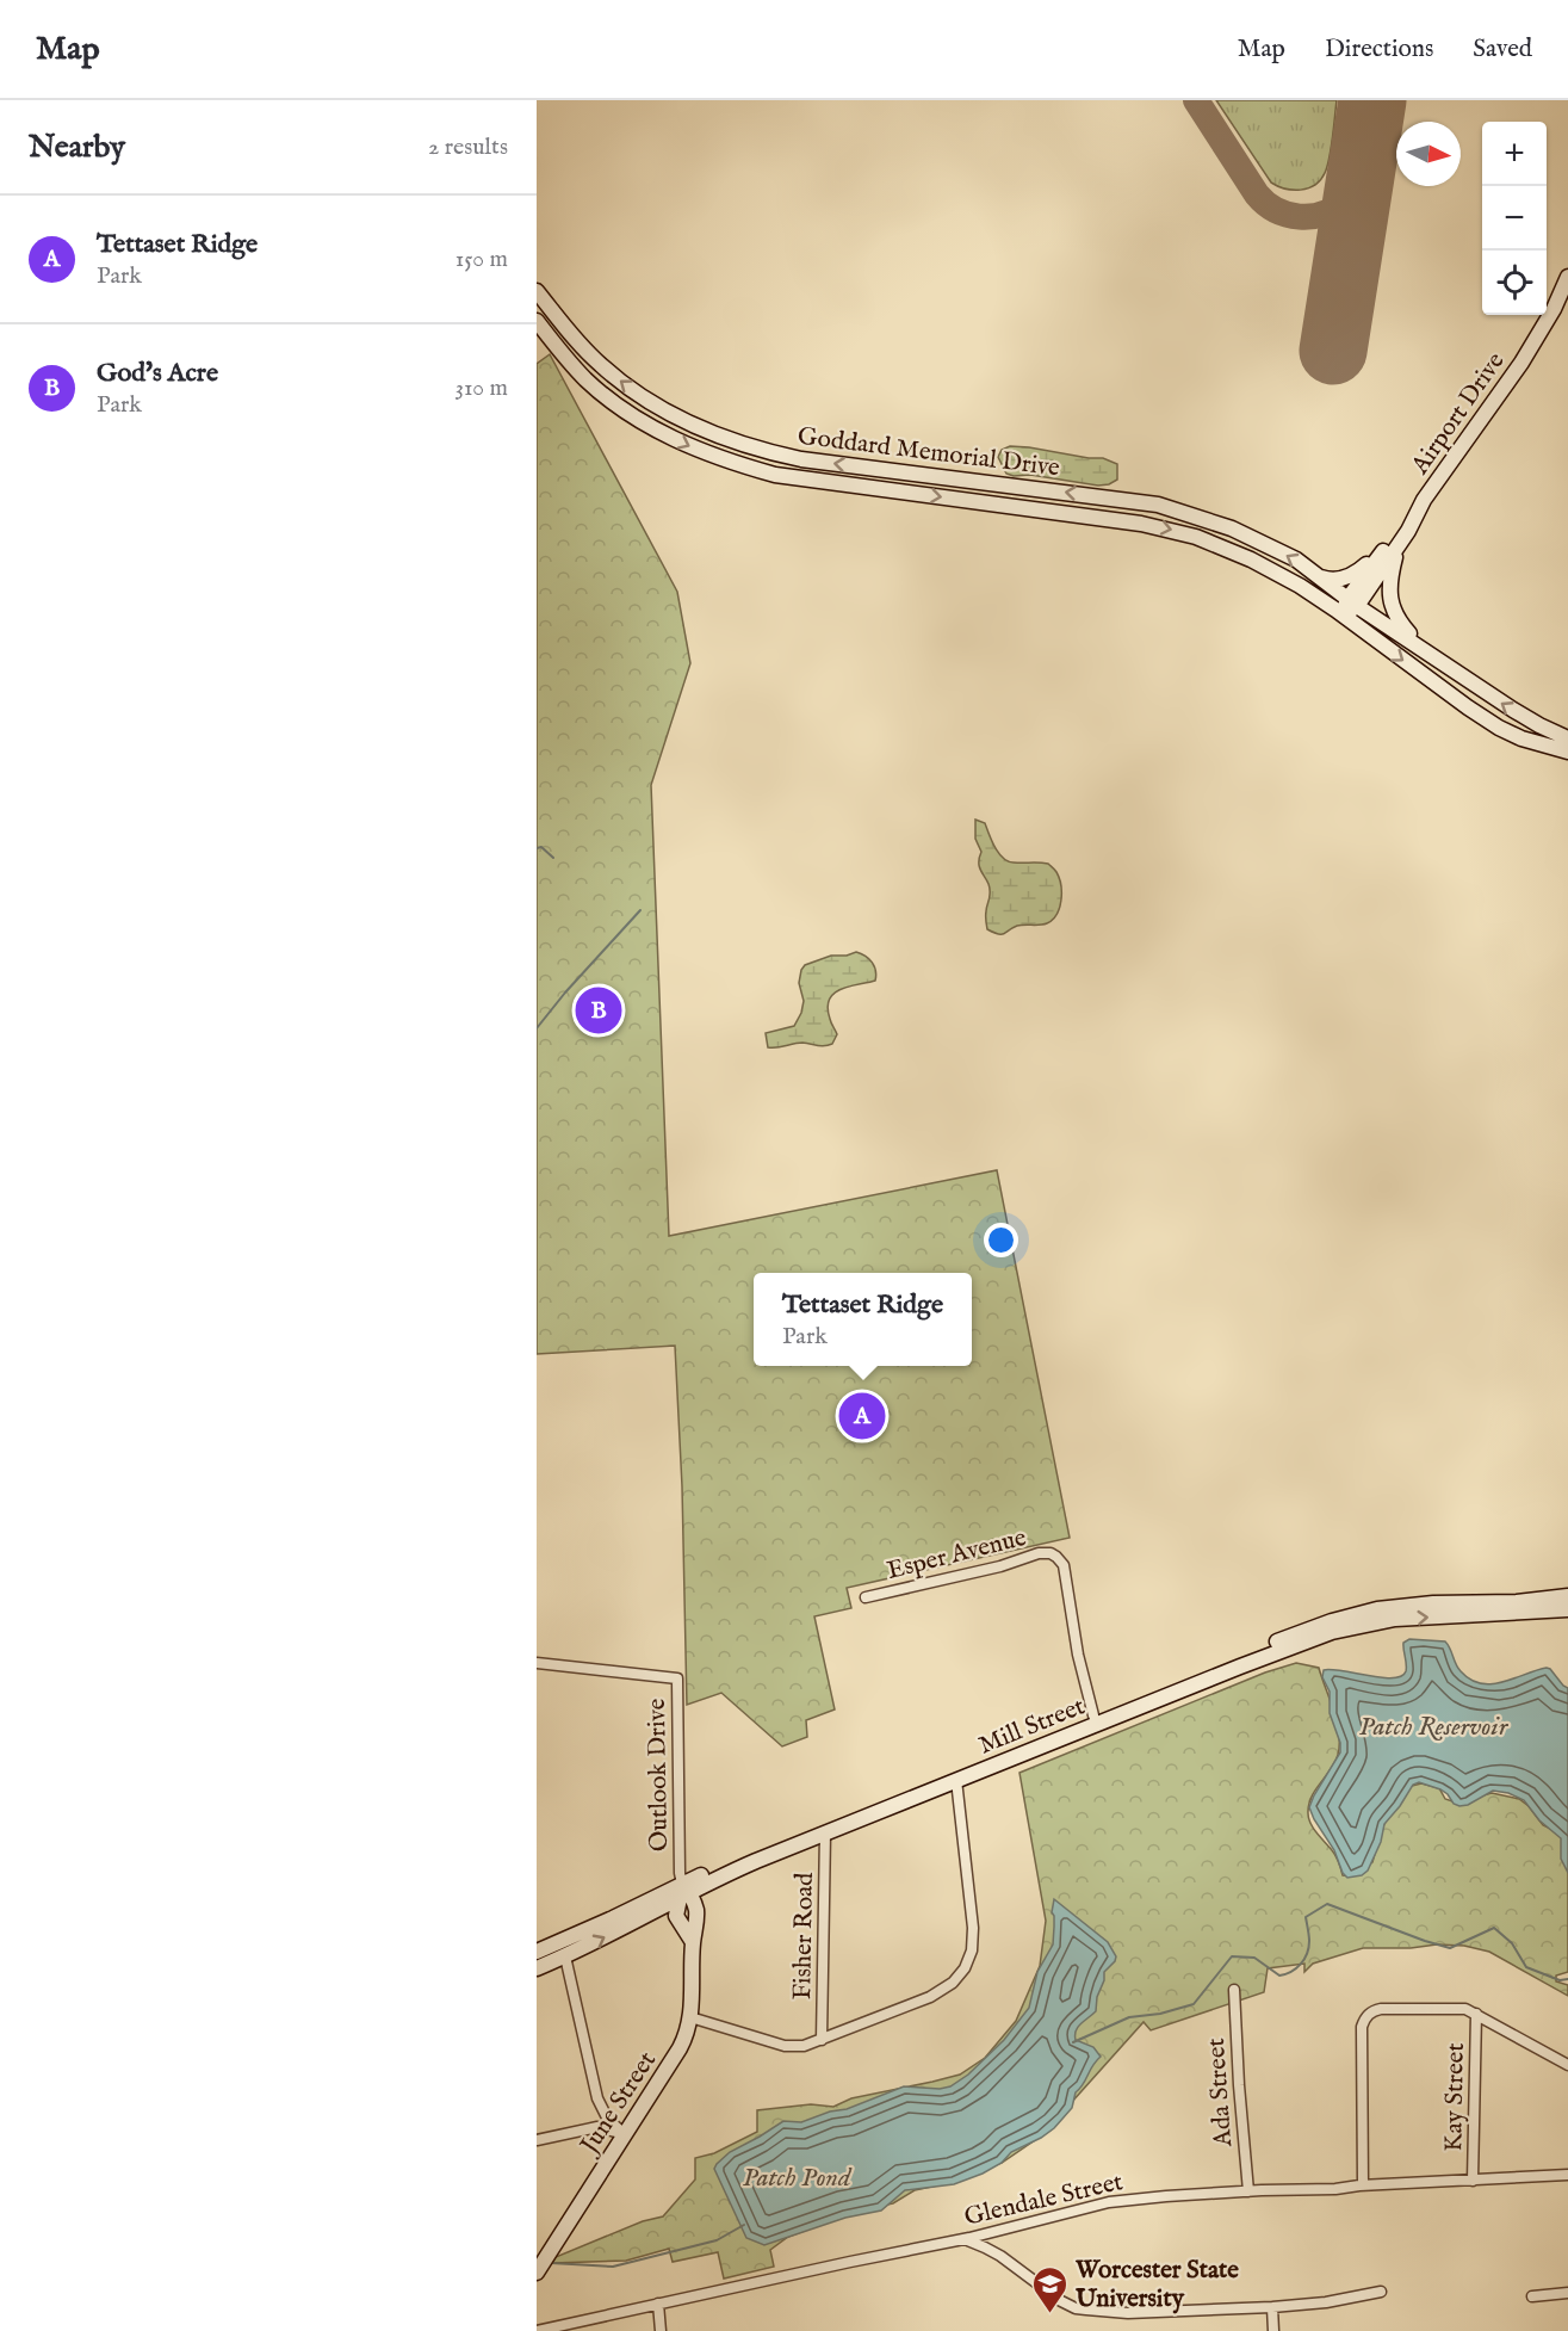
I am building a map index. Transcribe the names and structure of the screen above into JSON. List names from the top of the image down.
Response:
{
  "streets": {
    "main road": [
      "Airport Drive",
      "Goddard Memorial Drive",
      "Mill Street",
      "June Street"
    ],
    "street": [
      "Esper Avenue",
      "Outlook Drive",
      "Fisher Road",
      "Ada Street",
      "Kay Street",
      "Glendale Street"
    ]
  },
  "crossings": [
    ["Airport Drive", "Goddard Memorial Drive"],
    ["Esper Avenue", "Mill Street"],
    ["Mill Street", "Outlook Drive"],
    ["Mill Street", "Fisher Road"],
    ["Mill Street", "June Street"],
    ["Outlook Drive", "June Street"],
    ["Ada Street", "Glendale Street"],
    ["Kay Street", "Glendale Street"]
  ],
  "water": ["Patch Reservoir", "Patch Pond"],
  "places": {
    "school or university": ["Worcester State University"]
  },
  "north": "right",
  "page": {
    "header": "Map",
    "nav": ["Map", "Directions", "Saved"],
    "heading": ["Nearby", "2 results"],
    "map_buttons": ["+", "−"],
    "list": [
      {
        "mark": "A",
        "name": "Tettaset Ridge",
        "note": "Park",
        "value": "150 m"
      },
      {
        "mark": "B",
        "name": "God's Acre",
        "note": "Park",
        "value": "310 m"
      }
    ],
    "pins": ["B", "A"],
    "popup": ["Tettaset Ridge", "Park"]
  }
}
